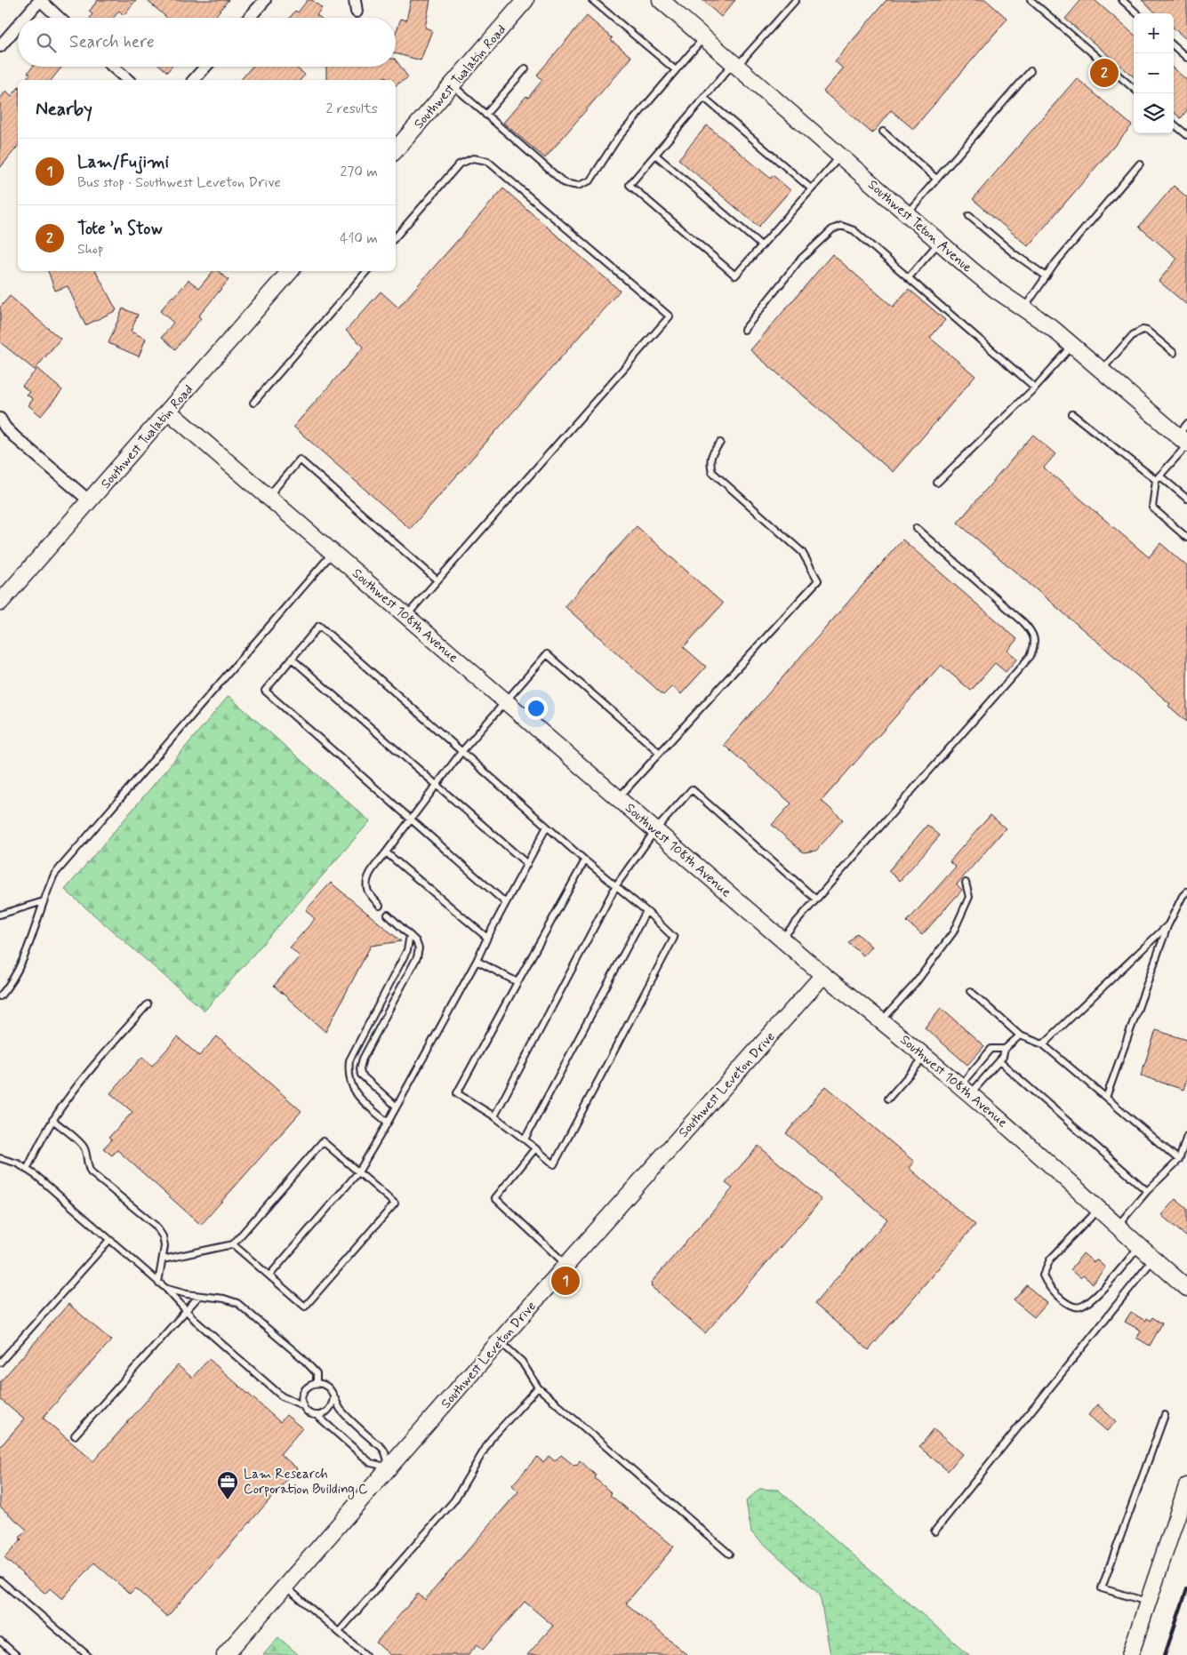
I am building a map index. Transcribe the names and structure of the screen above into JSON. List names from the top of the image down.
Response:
{
  "streets": {
    "street": [
      "Southwest Tualatin Road",
      "Southwest Teton Avenue",
      "Southwest 108th Avenue",
      "Southwest Leveton Drive"
    ]
  },
  "crossings": [
    ["Southwest Tualatin Road", "Southwest 108th Avenue"],
    ["Southwest 108th Avenue", "Southwest Leveton Drive"]
  ],
  "places": {
    "office": ["Lam Research Corporation Building C"]
  },
  "page": {
    "map_buttons": ["+", "−"],
    "search": "Search here",
    "pins": ["2", "1"],
    "heading": ["Nearby", "2 results"],
    "list": [
      {
        "mark": "1",
        "name": "Lam/Fujimi",
        "note": "Bus stop · Southwest Leveton Drive",
        "value": "270 m"
      },
      {
        "mark": "2",
        "name": "Tote ’n Stow",
        "note": "Shop",
        "value": "410 m"
      }
    ]
  }
}
